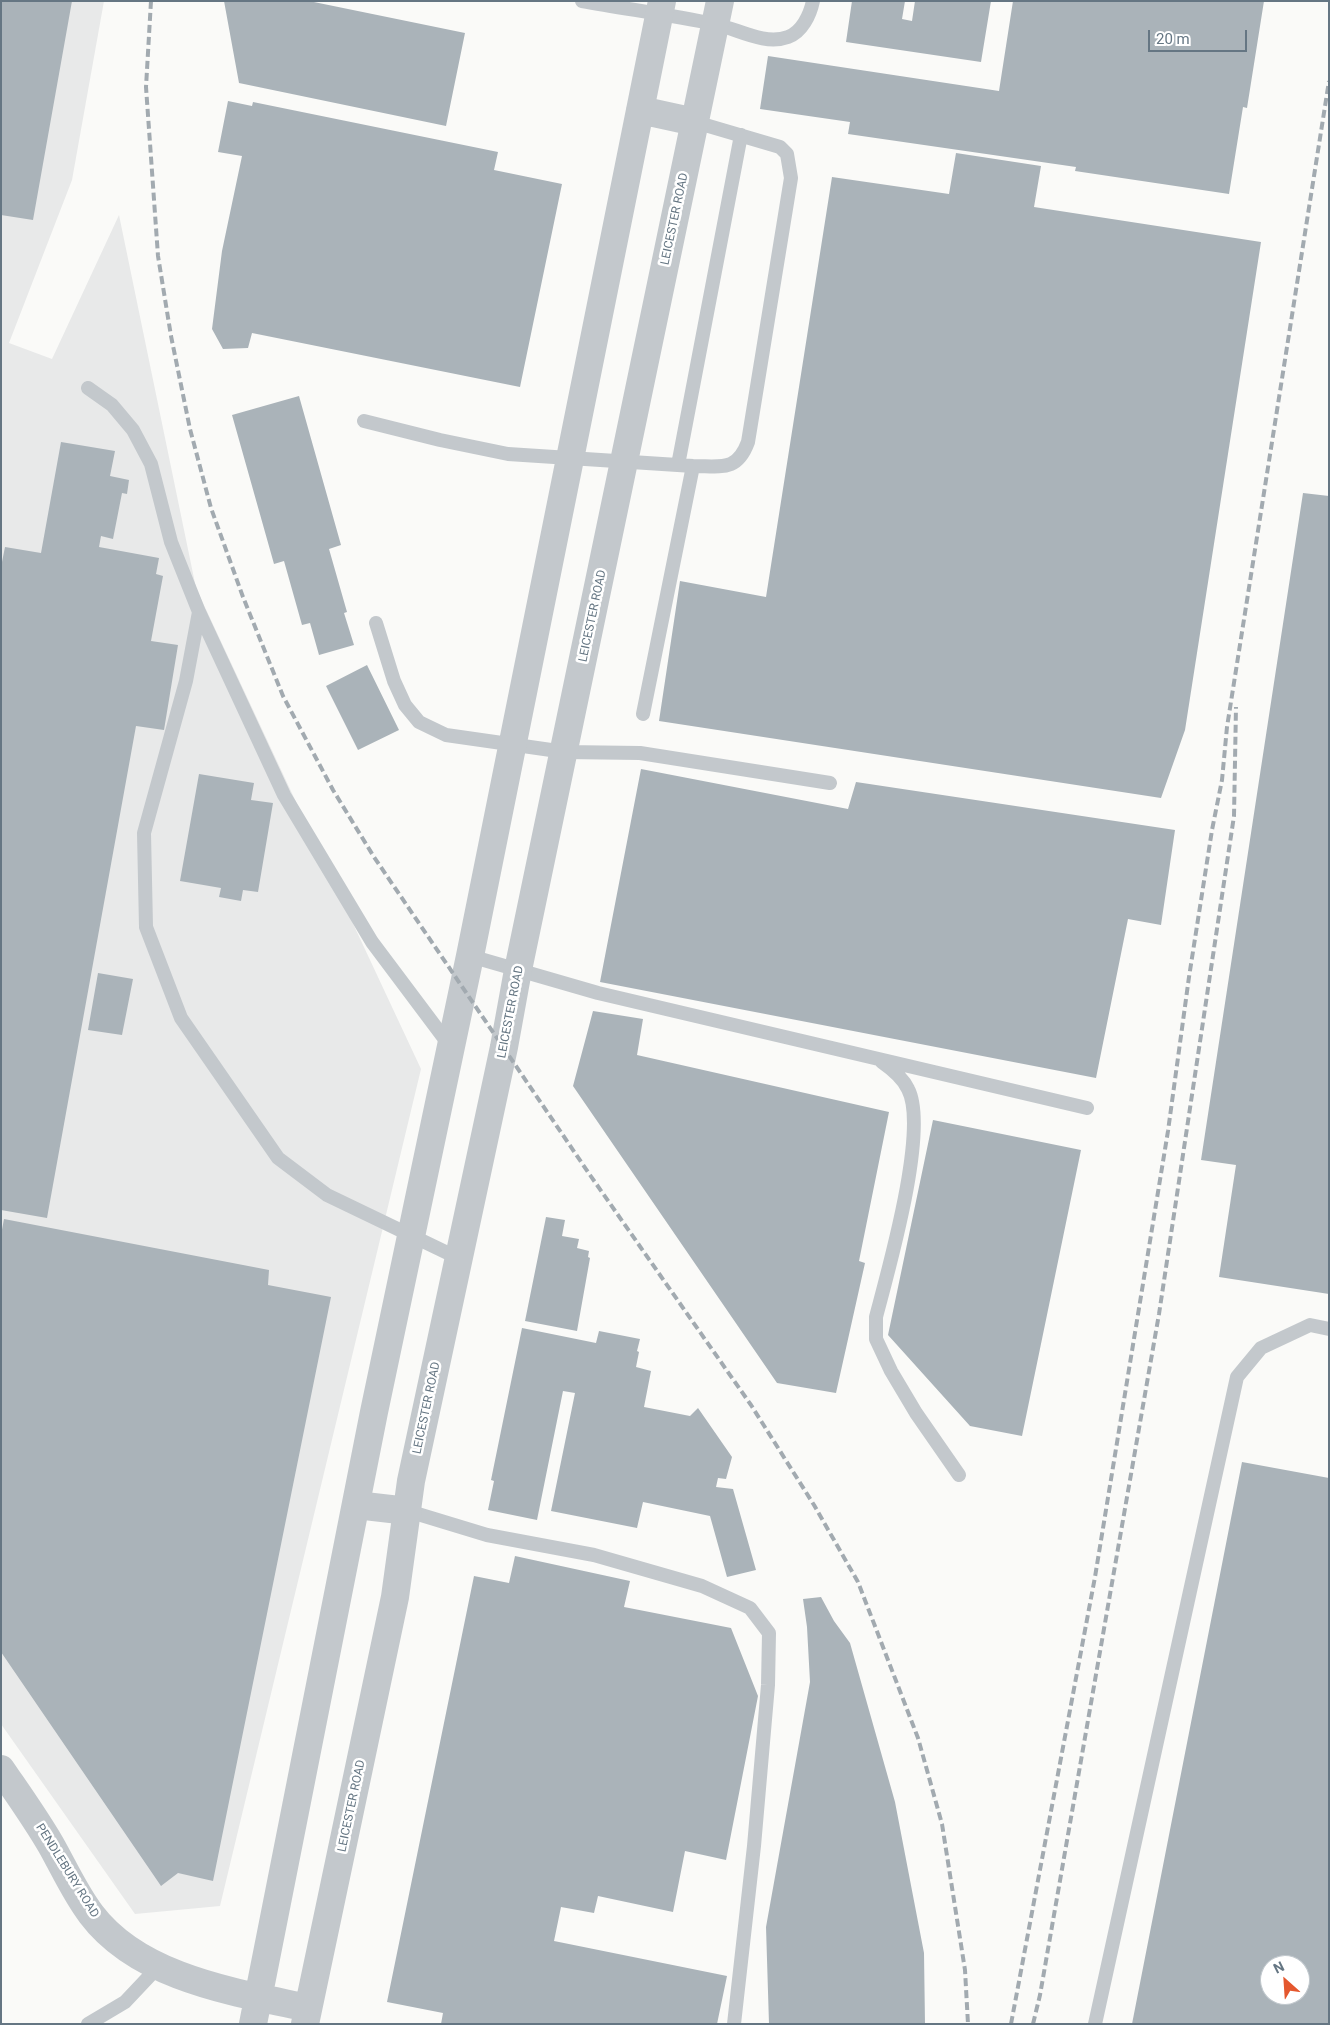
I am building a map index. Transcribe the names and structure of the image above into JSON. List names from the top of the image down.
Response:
{
  "streets": {
    "street": ["LEICESTER ROAD", "PENDLEBURY ROAD"]
  },
  "crossings": [
    ["LEICESTER ROAD", "PENDLEBURY ROAD"]
  ],
  "scale_bar": "20 m",
  "north": "top left"
}
